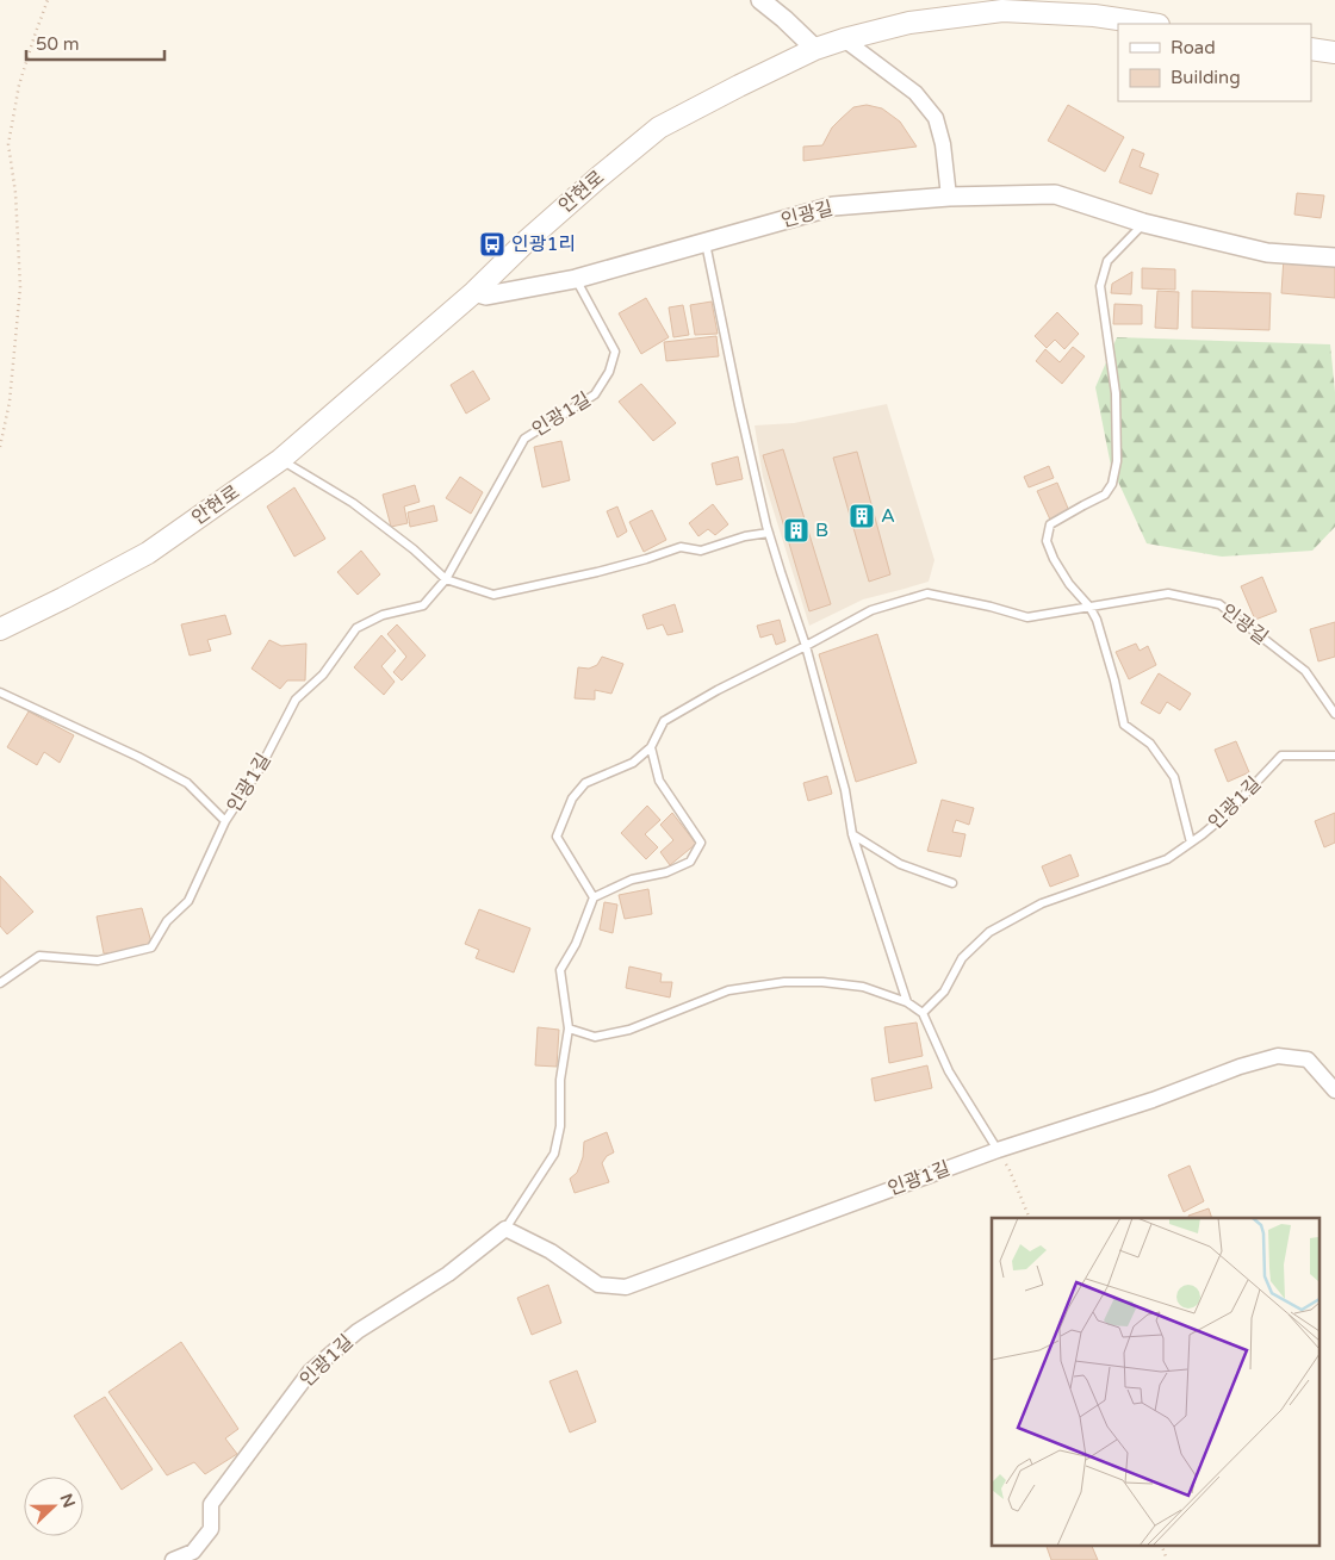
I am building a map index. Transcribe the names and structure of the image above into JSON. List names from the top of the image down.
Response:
{
  "streets": {
    "main road": ["안현로"],
    "street": ["인광길", "인광1길"]
  },
  "crossings": [
    ["안현로", "인광길"],
    ["인광길", "인광1길"]
  ],
  "places": {
    "bus stop": ["인광1리"],
    "building": ["A", "B"]
  },
  "legend": ["Road", "Building"],
  "scale_bar": "50 m",
  "north": "right"
}
